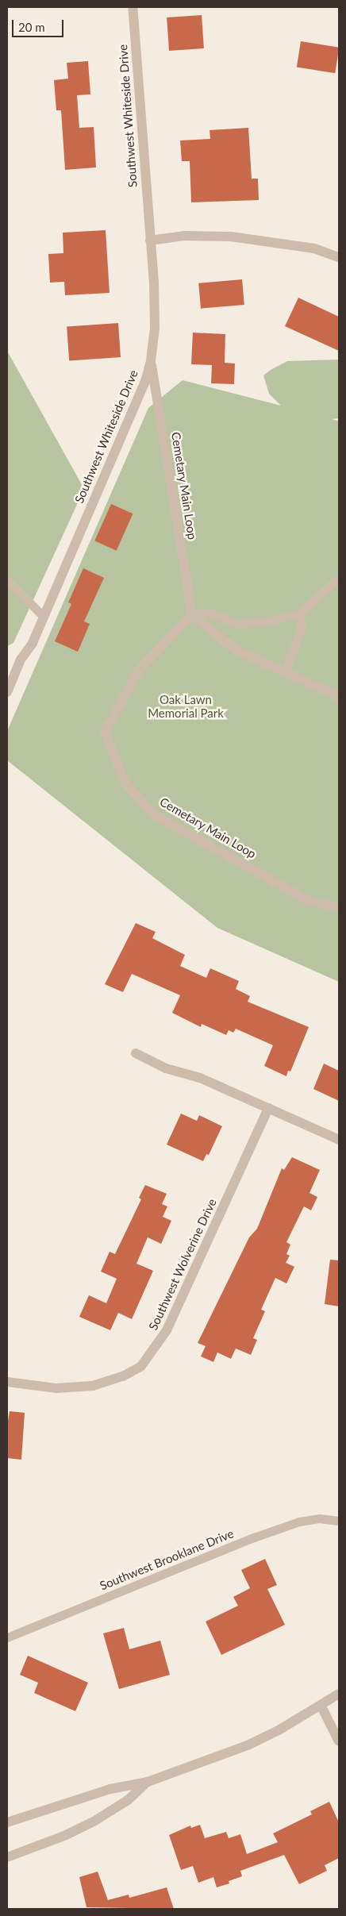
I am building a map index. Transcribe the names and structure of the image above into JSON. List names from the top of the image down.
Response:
{
  "streets": {
    "street": ["Southwest Whiteside Drive", "Cemetary Main Loop", "Southwest Wolverine Drive"],
    "lane": ["Southwest Brooklane Drive"]
  },
  "crossings": [
    ["Southwest Whiteside Drive", "Cemetary Main Loop"]
  ],
  "parks": ["Oak Lawn Memorial Park"],
  "scale_bar": "20 m"
}
